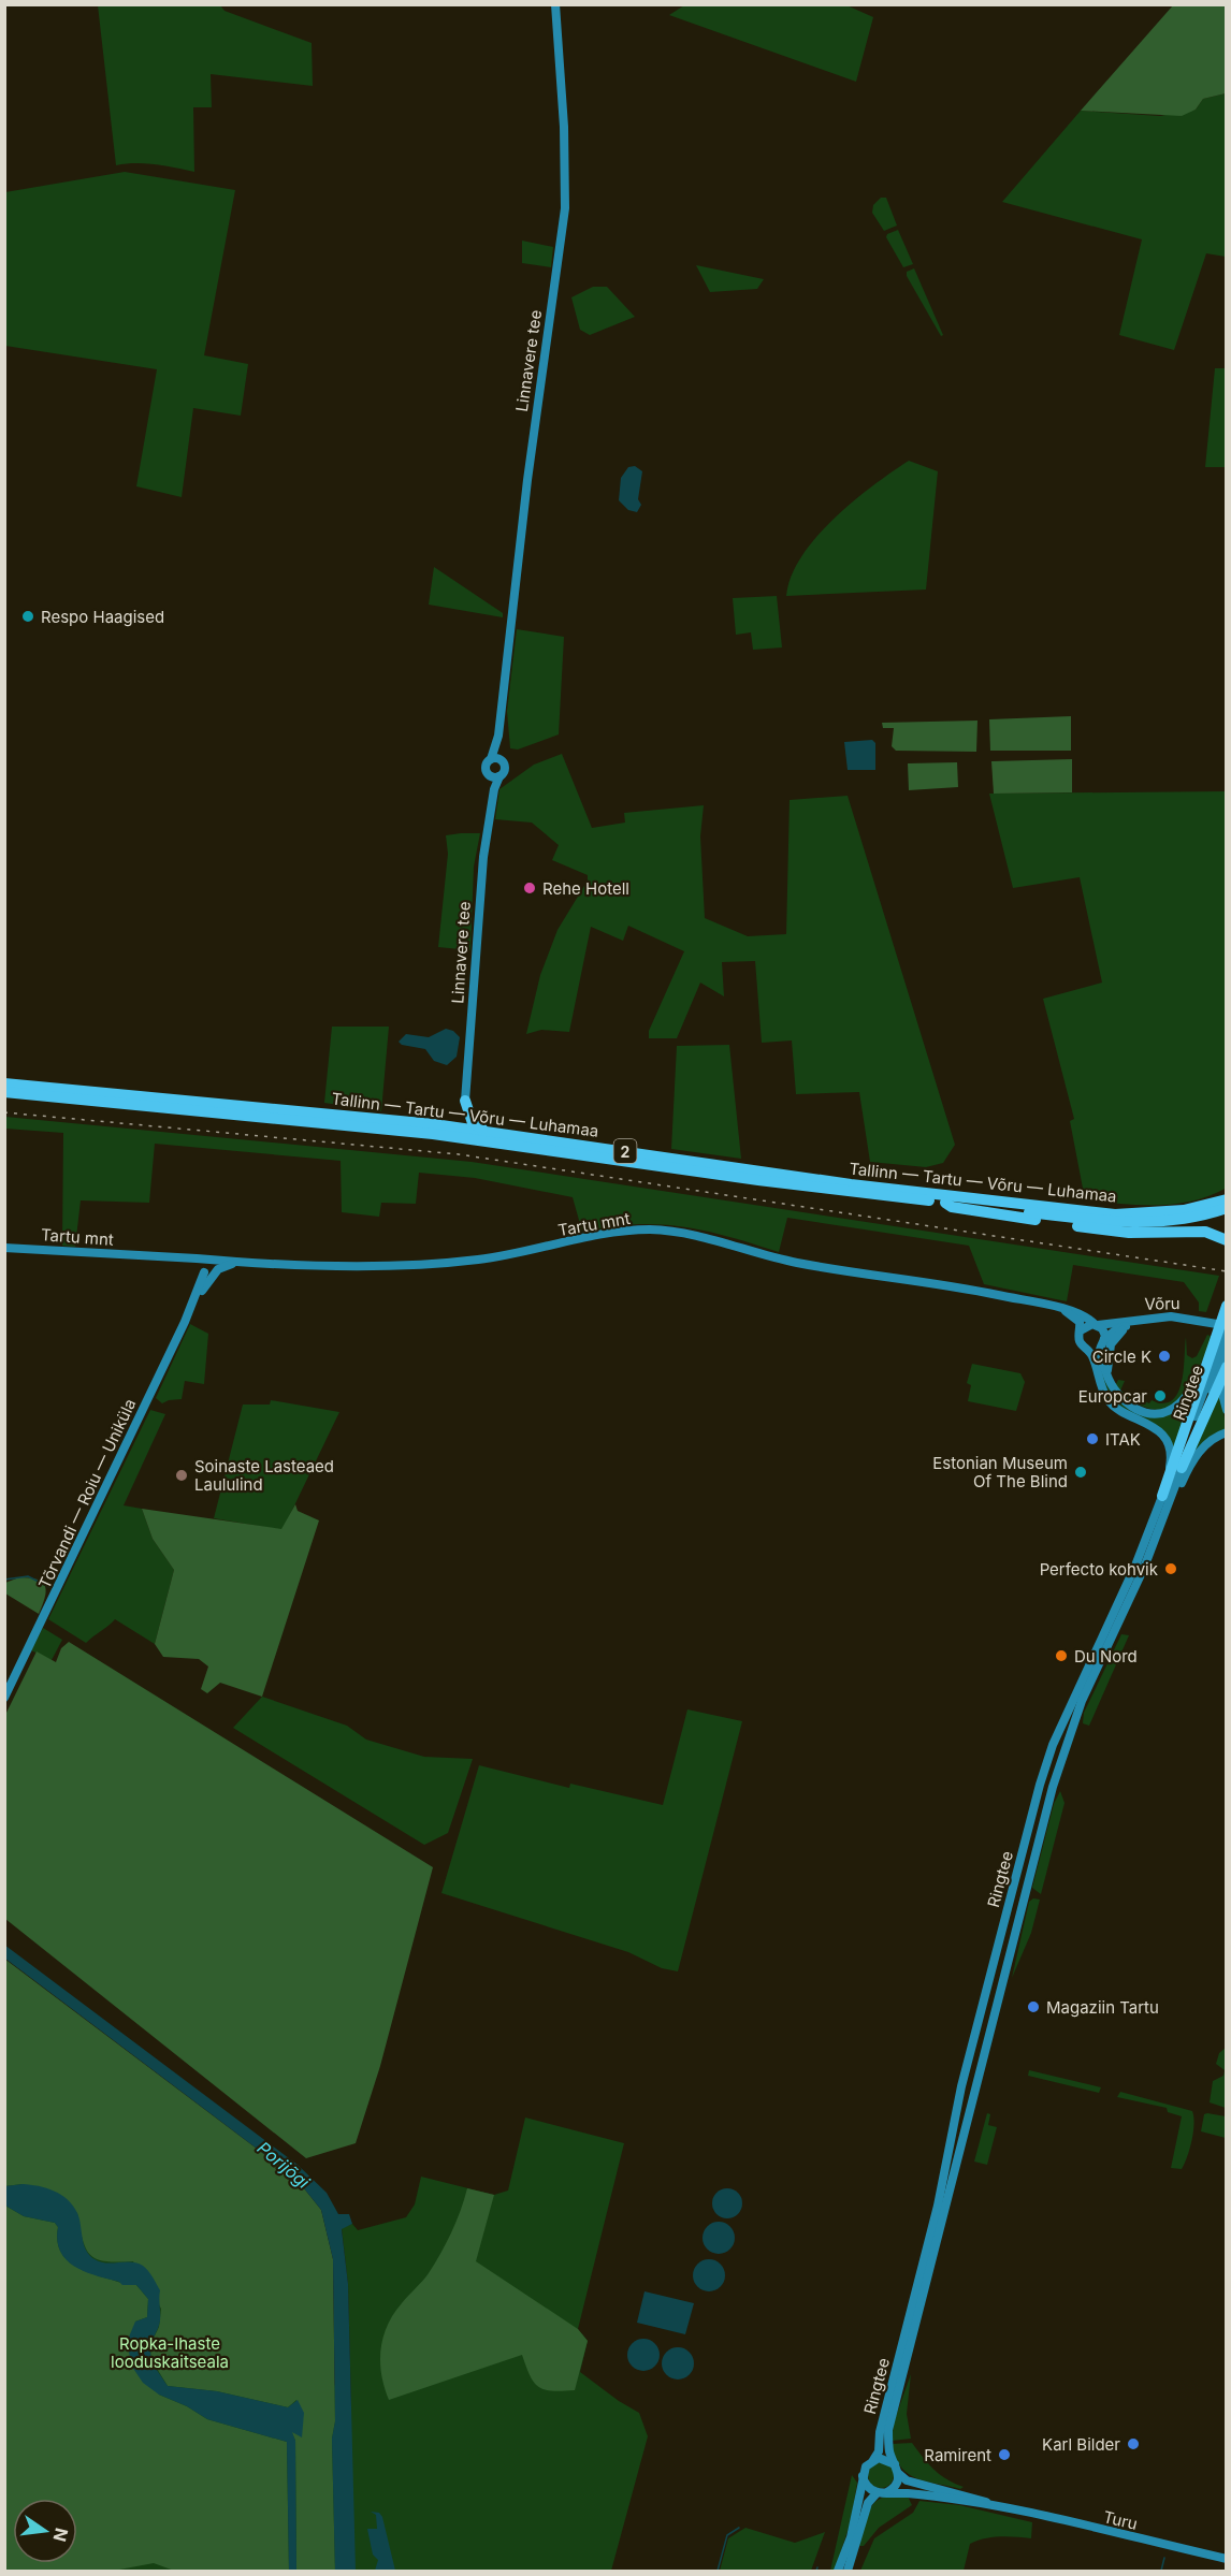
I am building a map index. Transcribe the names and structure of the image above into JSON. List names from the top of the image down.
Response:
{
  "streets": {
    "highway": ["Tallinn — Tartu — Võru — Luhamaa", "2"],
    "main road": [
      "Linnavere tee",
      "Tartu mnt",
      "Võru",
      "Ringtee",
      "Tõrvandi — Roiu — Uniküla",
      "Turu"
    ]
  },
  "crossings": [
    ["Tartu mnt", "Tõrvandi — Roiu — Uniküla"],
    ["Võru", "Ringtee"],
    ["Ringtee", "Turu"]
  ],
  "water": ["Porijõgi"],
  "parks": ["Ropka-Ihaste looduskaitseala"],
  "places": [
    "Respo Haagised",
    "Rehe Hotell",
    "Circle K",
    "Europcar",
    "ITAK",
    "Estonian Museum Of The Blind",
    "Soinaste Lasteaed Laululind",
    "Perfecto kohvik",
    "Du Nord",
    "Magaziin Tartu",
    "Karl Bilder",
    "Ramirent"
  ],
  "north": "right"
}
